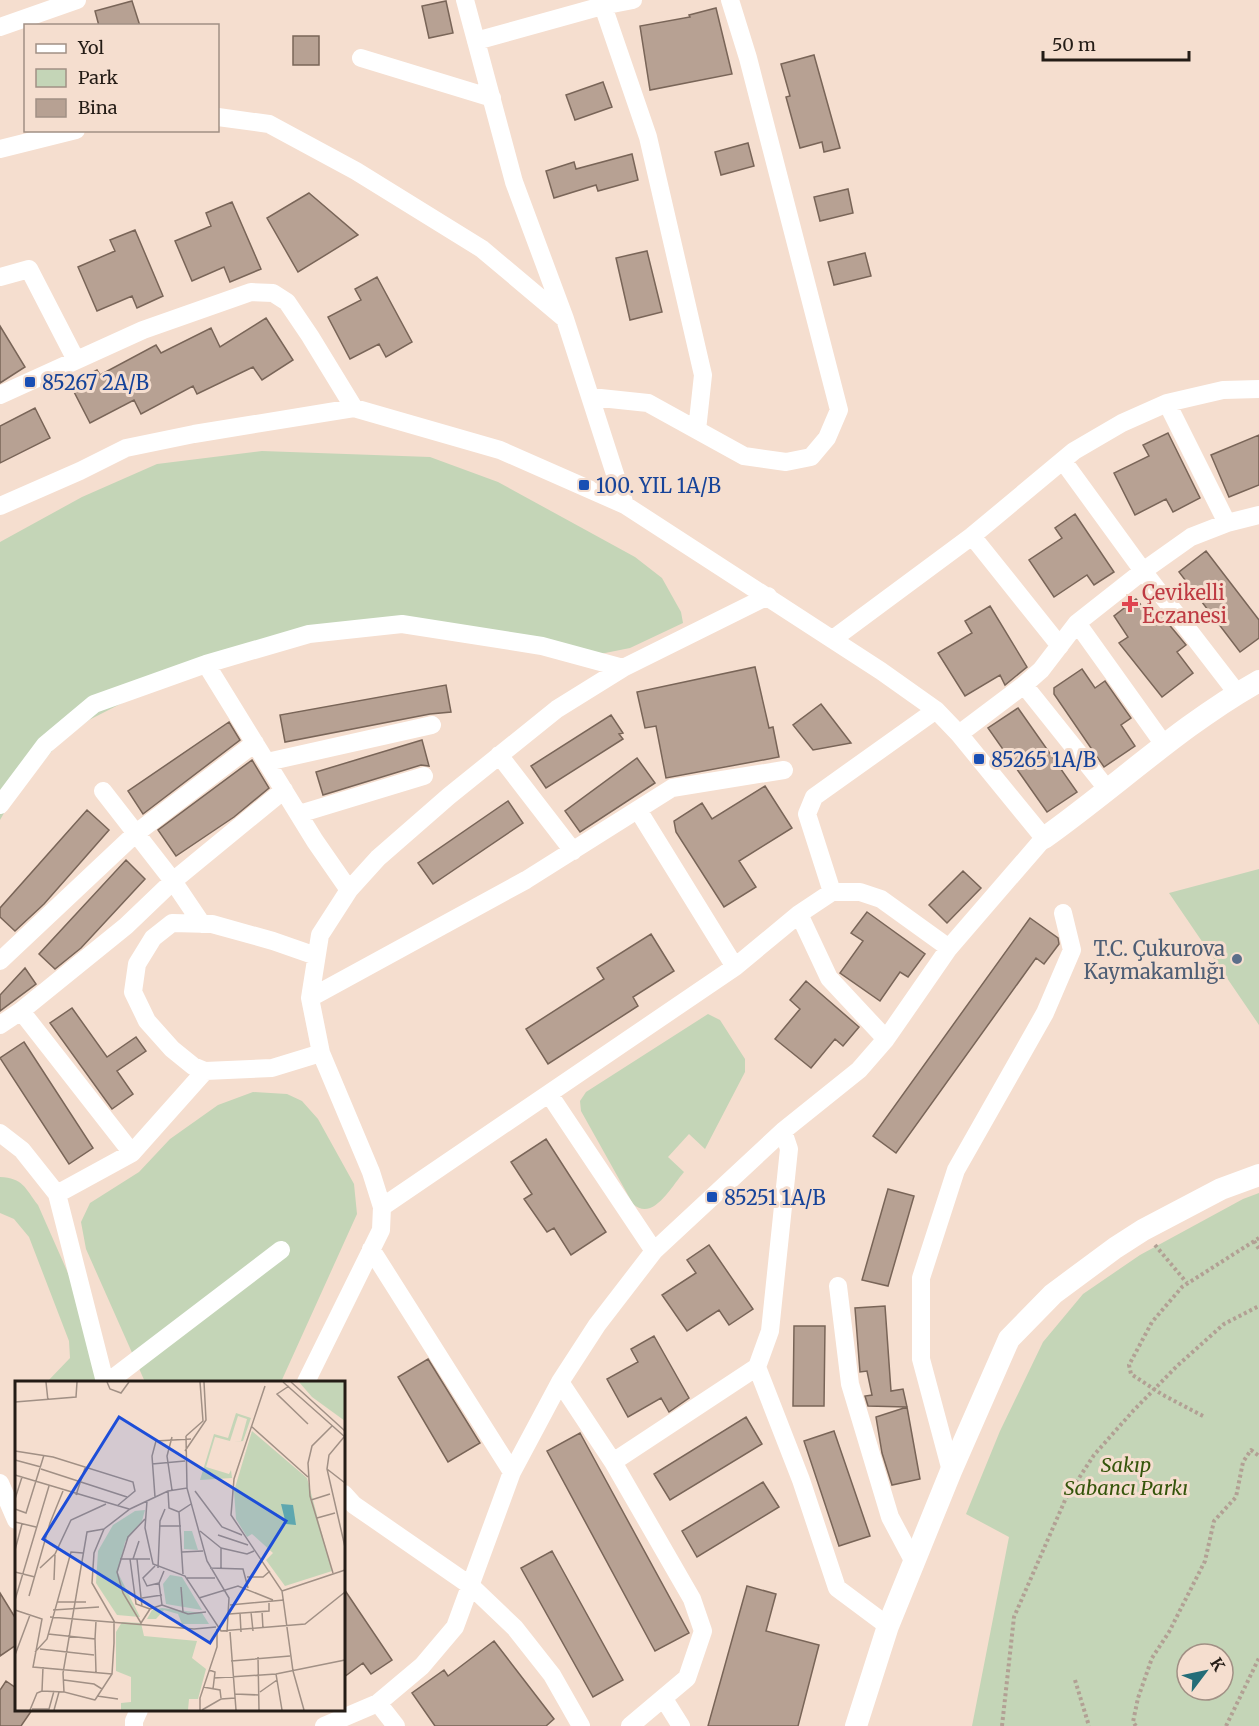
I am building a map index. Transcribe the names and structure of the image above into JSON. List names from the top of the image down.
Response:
{
  "parks": ["Sakıp Sabancı Parkı"],
  "places": {
    "transit": [
      "85267 2A/B",
      "100. YIL 1A/B",
      "85265 1A/B",
      "85251 1A/B"
    ],
    "health": ["Çevikelli Eczanesi"],
    "other": ["T.C. Çukurova Kaymakamlığı"]
  },
  "legend": ["Yol", "Park", "Bina"],
  "scale_bar": "50 m",
  "north": "top right"
}
